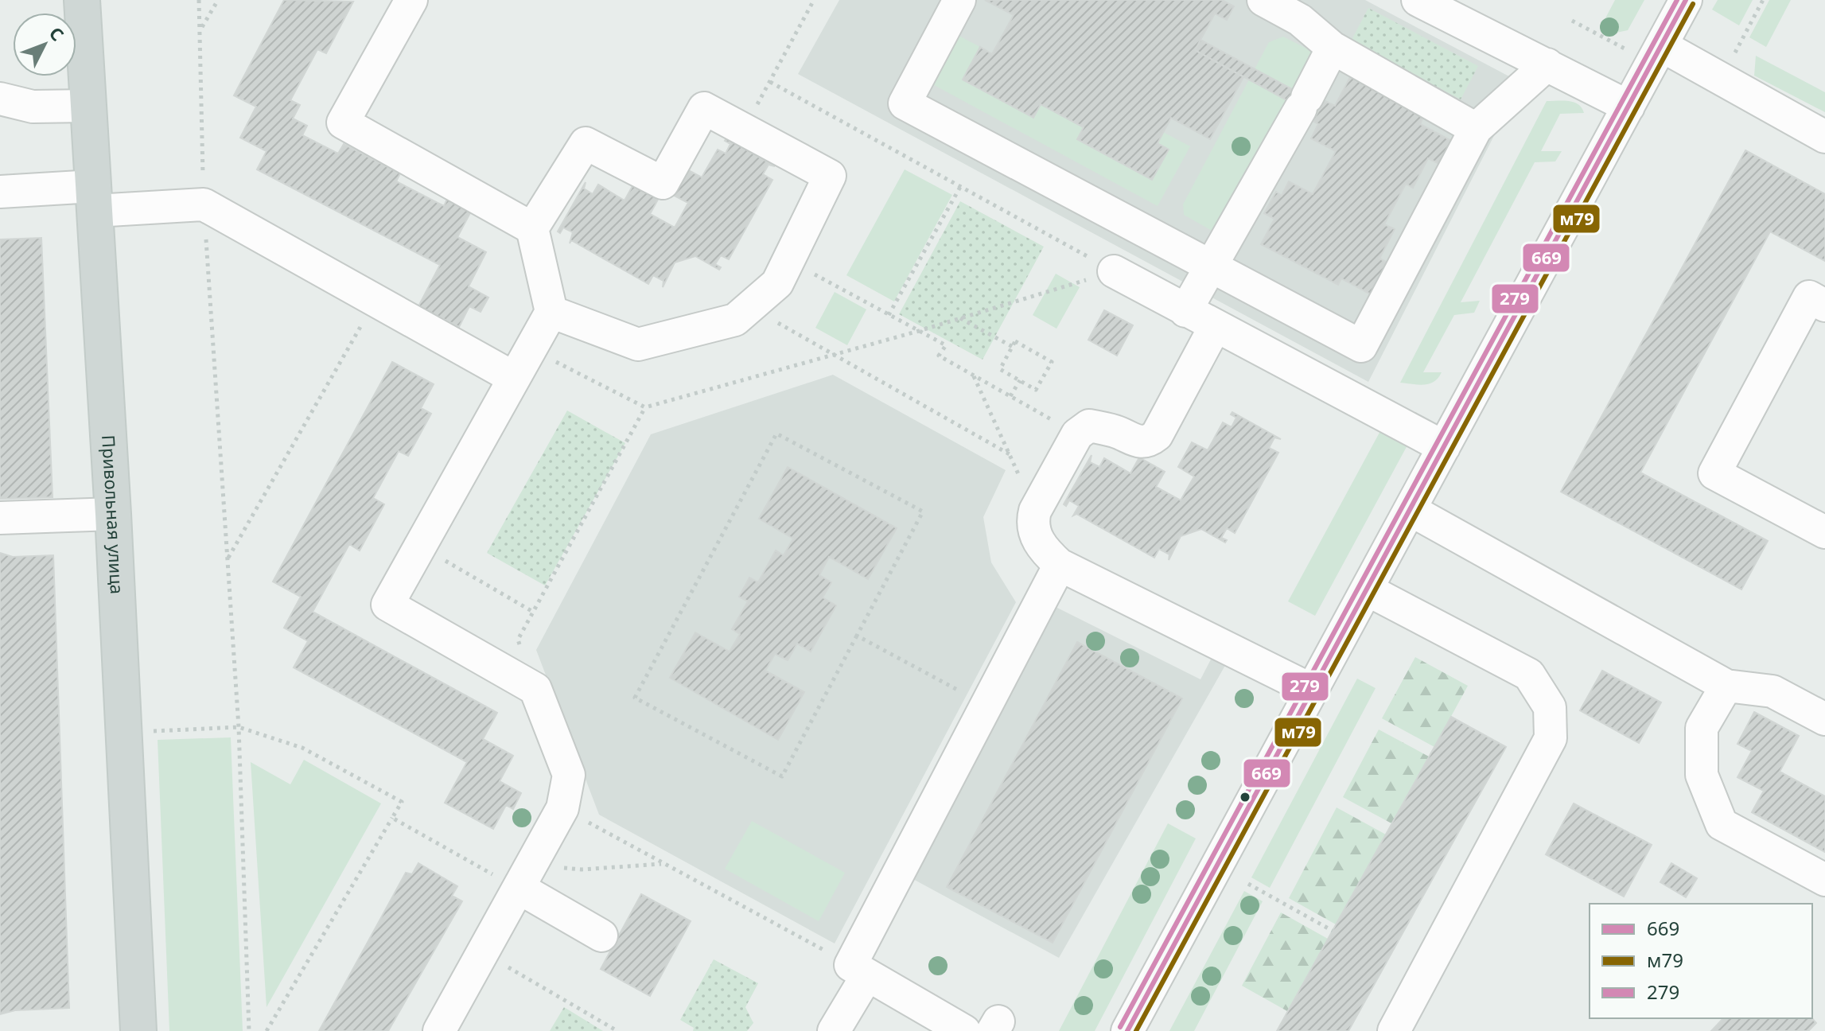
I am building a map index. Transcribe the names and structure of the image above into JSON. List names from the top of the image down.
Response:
{
  "streets": {
    "main road": ["Привольная улица"]
  },
  "lines": ["transit line 669", "transit line 279", "transit line м79"],
  "legend": ["669", "м79", "279"],
  "north": "top right"
}
